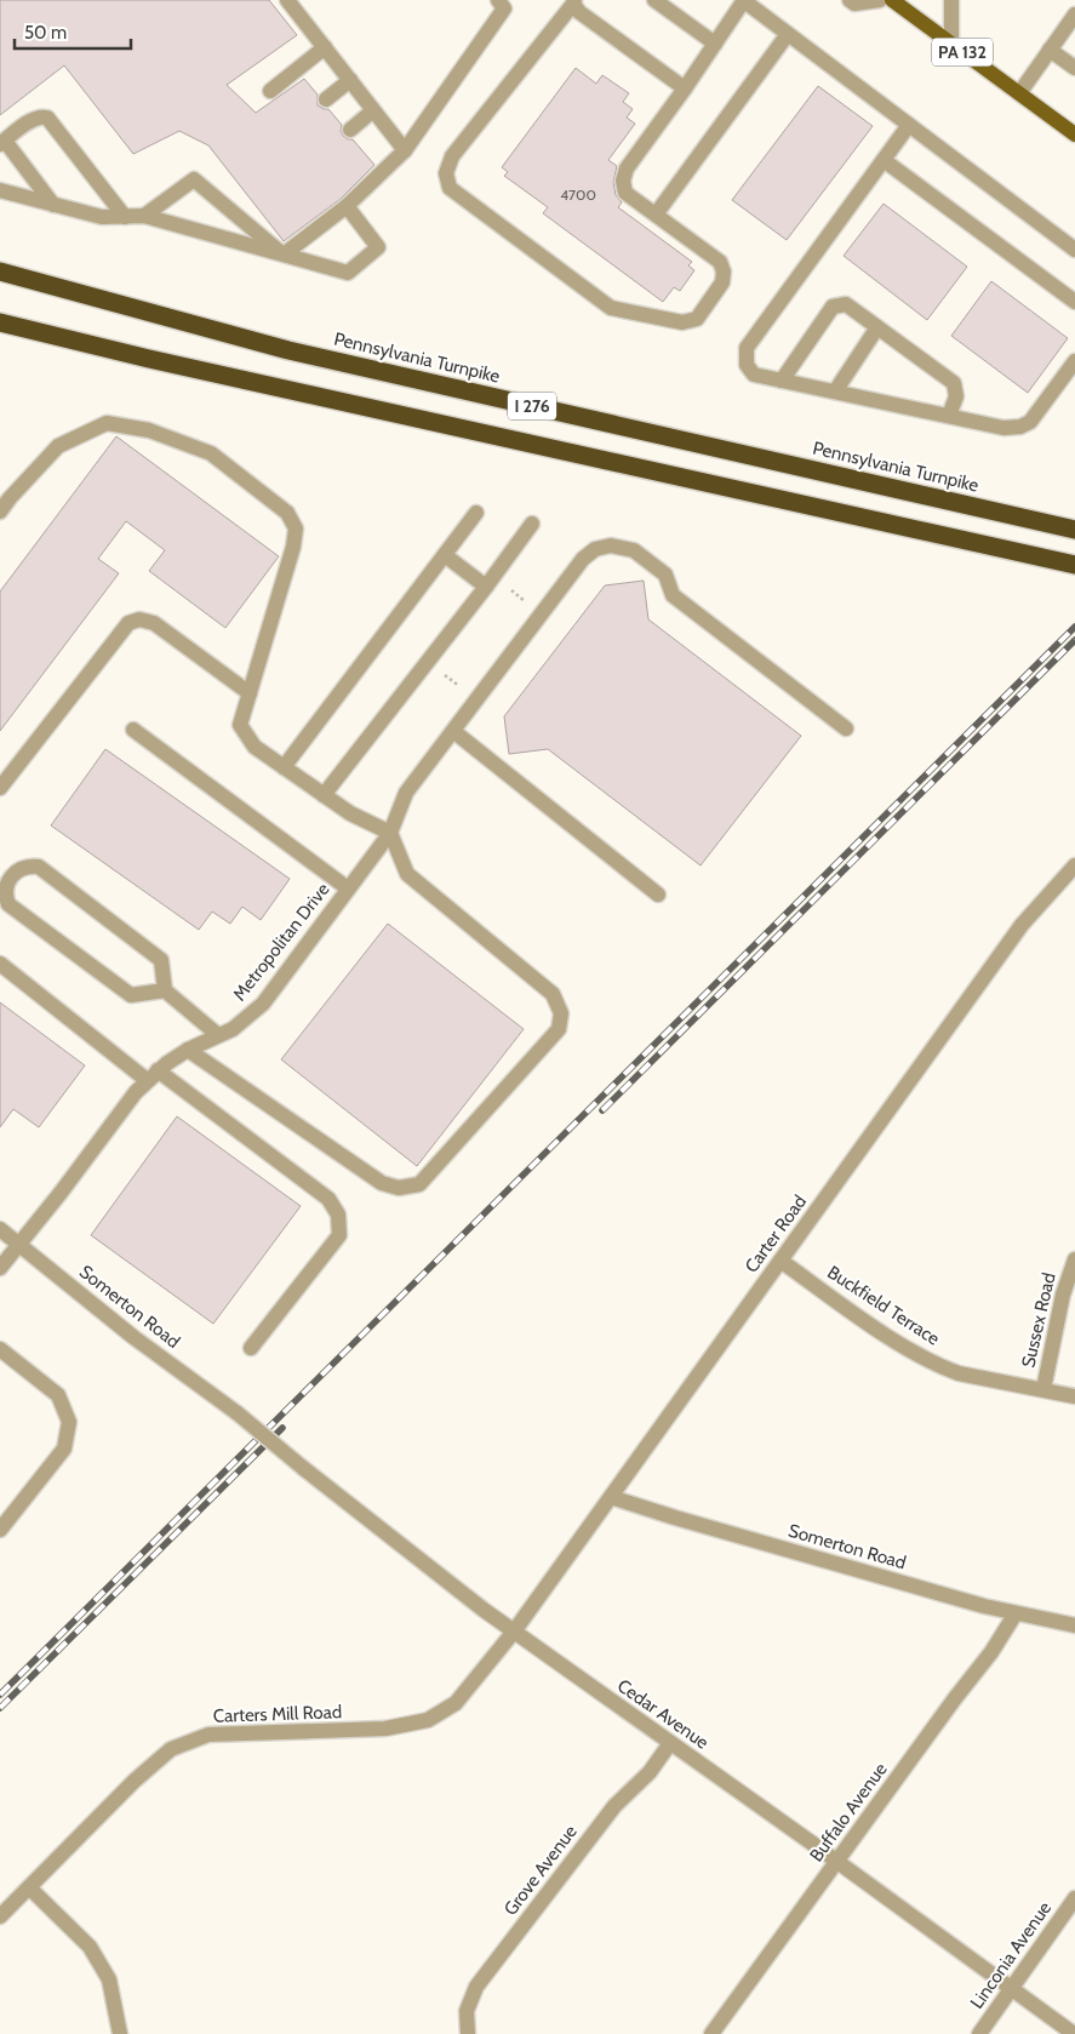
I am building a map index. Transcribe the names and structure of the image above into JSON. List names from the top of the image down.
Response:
{
  "streets": {
    "highway": ["Pennsylvania Turnpike", "I 276"],
    "main road": ["PA 132"],
    "street": [
      "Metropolitan Drive",
      "Carter Road",
      "Buckfield Terrace",
      "Somerton Road",
      "Sussex Road",
      "Carters Mill Road",
      "Cedar Avenue",
      "Buffalo Avenue",
      "Grove Avenue",
      "Linconia Avenue"
    ]
  },
  "crossings": [
    ["Metropolitan Drive", "Somerton Road"],
    ["Carter Road", "Buckfield Terrace"],
    ["Carter Road", "Somerton Road"],
    ["Carter Road", "Carters Mill Road"],
    ["Carter Road", "Cedar Avenue"],
    ["Buckfield Terrace", "Sussex Road"],
    ["Somerton Road", "Cedar Avenue"],
    ["Somerton Road", "Buffalo Avenue"],
    ["Carters Mill Road", "Cedar Avenue"],
    ["Cedar Avenue", "Buffalo Avenue"],
    ["Cedar Avenue", "Grove Avenue"],
    ["Cedar Avenue", "Linconia Avenue"]
  ],
  "house_numbers": ["4700"],
  "scale_bar": "50 m"
}
